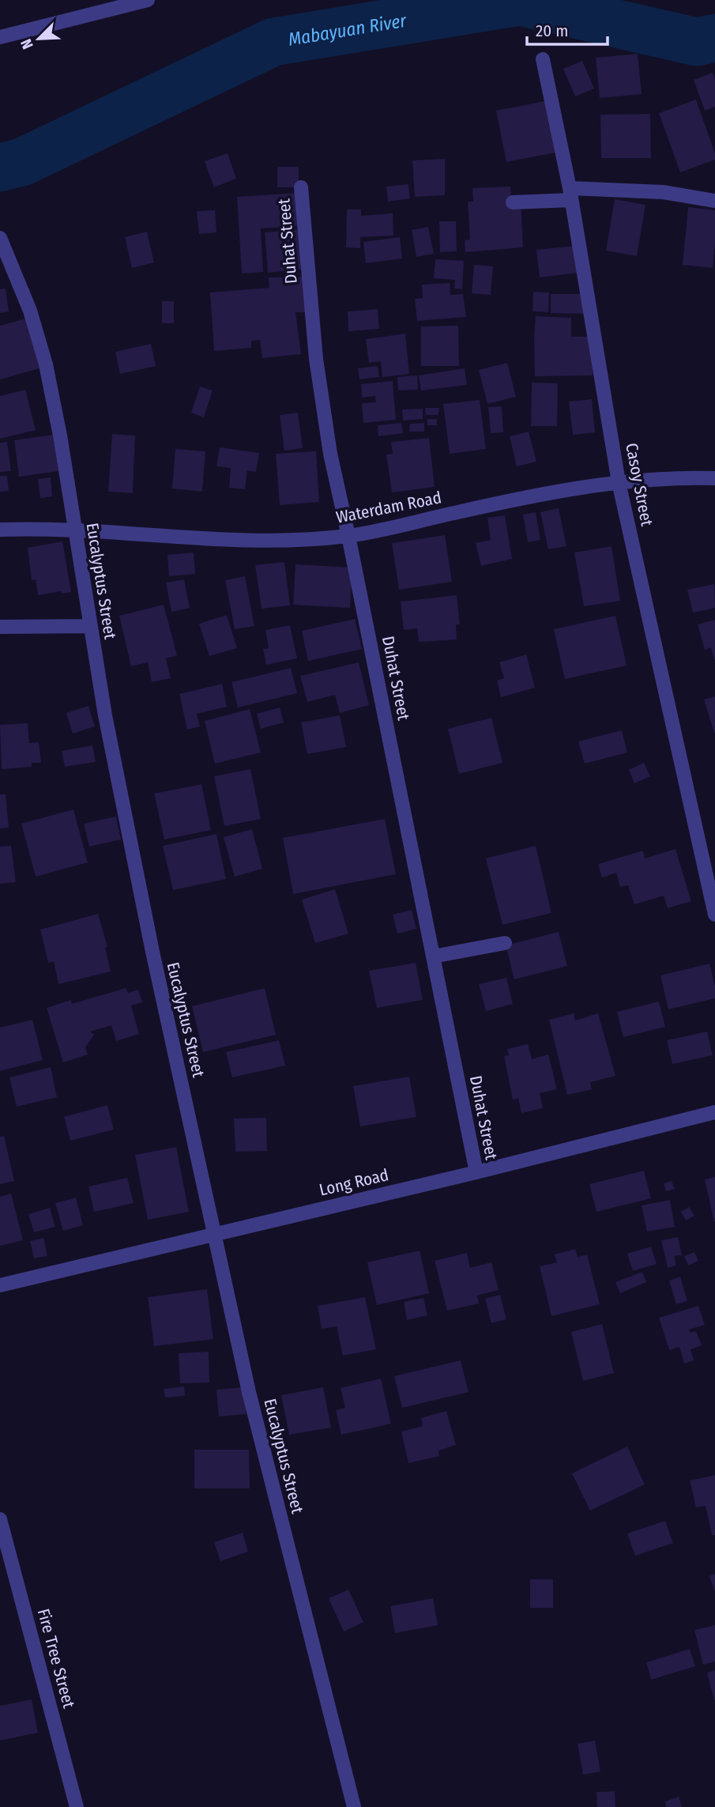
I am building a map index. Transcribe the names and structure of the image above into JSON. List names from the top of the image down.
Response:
{
  "streets": {
    "street": [
      "Duhat Street",
      "Casoy Street",
      "Waterdam Road",
      "Eucalyptus Street",
      "Long Road",
      "Fire Tree Street"
    ]
  },
  "crossings": [
    ["Duhat Street", "Waterdam Road"],
    ["Duhat Street", "Long Road"],
    ["Casoy Street", "Waterdam Road"],
    ["Waterdam Road", "Eucalyptus Street"],
    ["Eucalyptus Street", "Long Road"]
  ],
  "water": ["Mabayuan River"],
  "scale_bar": "20 m",
  "north": "bottom left"
}
